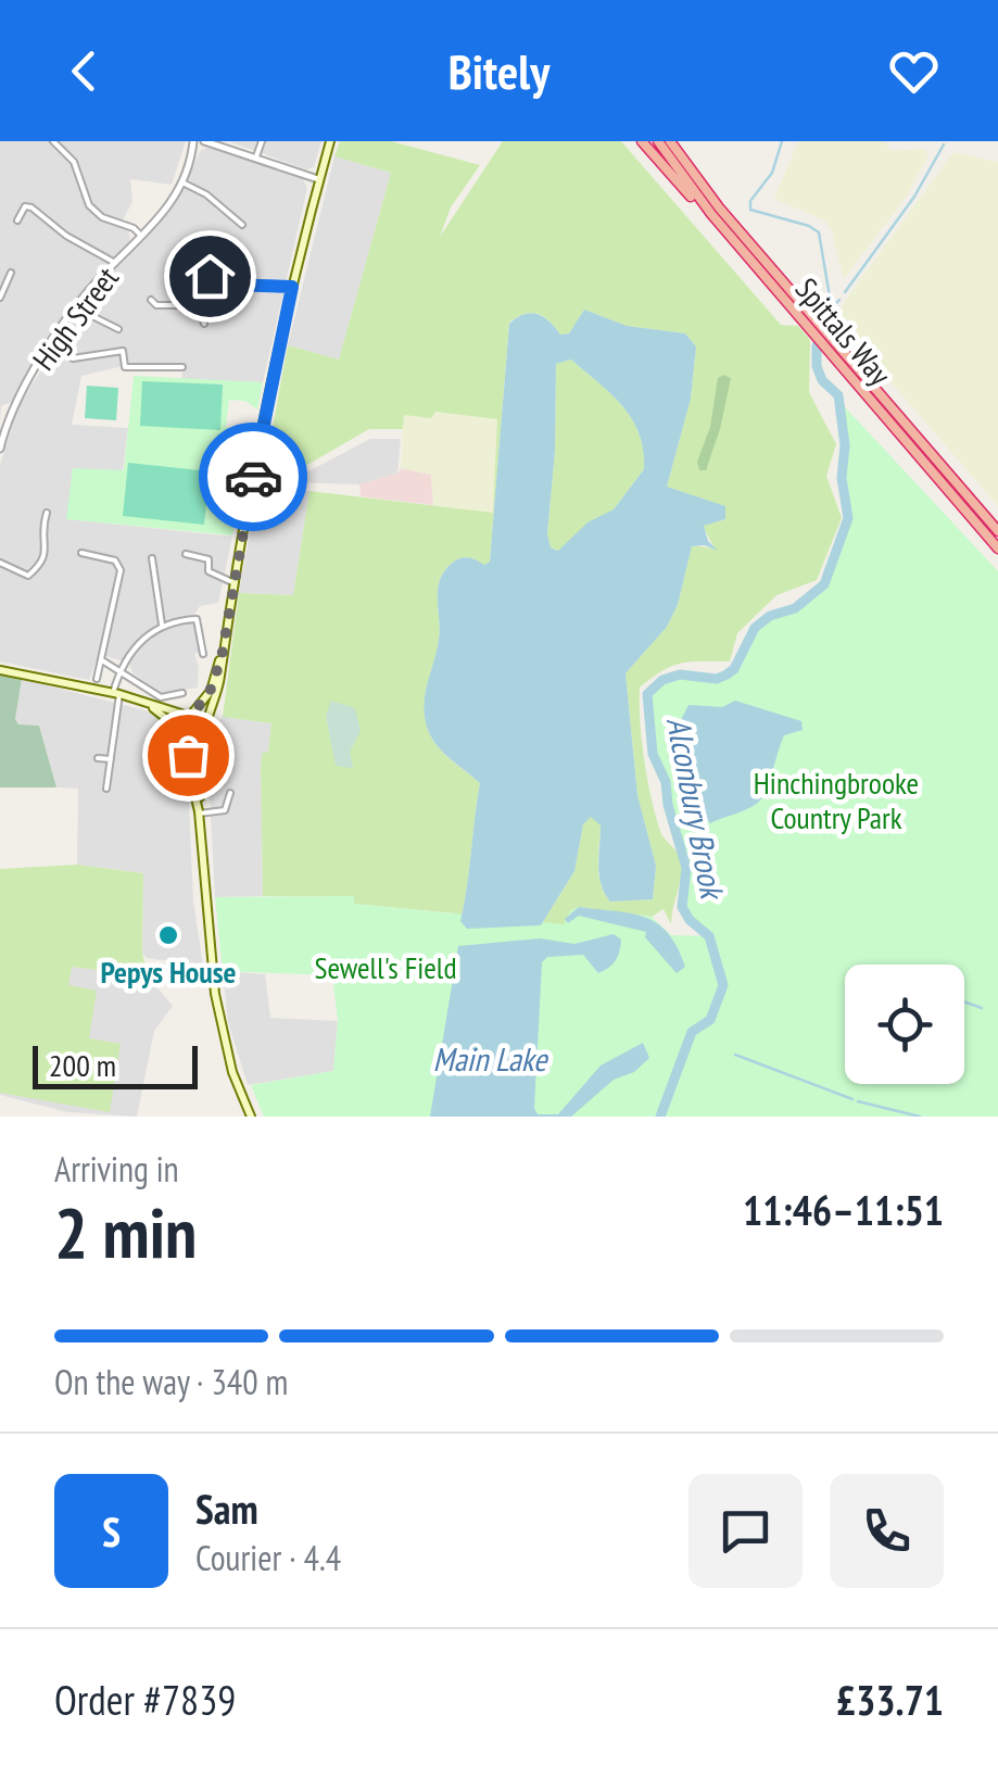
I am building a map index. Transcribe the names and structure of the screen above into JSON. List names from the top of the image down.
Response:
{
  "streets": {
    "highway": ["Spittals Way"],
    "street": ["High Street"]
  },
  "water": ["Alconbury Brook", "Main Lake"],
  "parks": ["Hinchingbrooke Country Park", "Sewell's Field"],
  "places": ["Pepys House"],
  "scale_bar": "200 m",
  "page": {
    "header": "Bitely",
    "scale": "200 m",
    "heading": ["2 min", "Arriving in", "11:46–11:51"],
    "panel": [
      "Sam",
      "Courier · 4.4",
      "Order #7839",
      "£33.71"
    ],
    "bar": "On the way · 340 m",
    "round": "S"
  }
}
